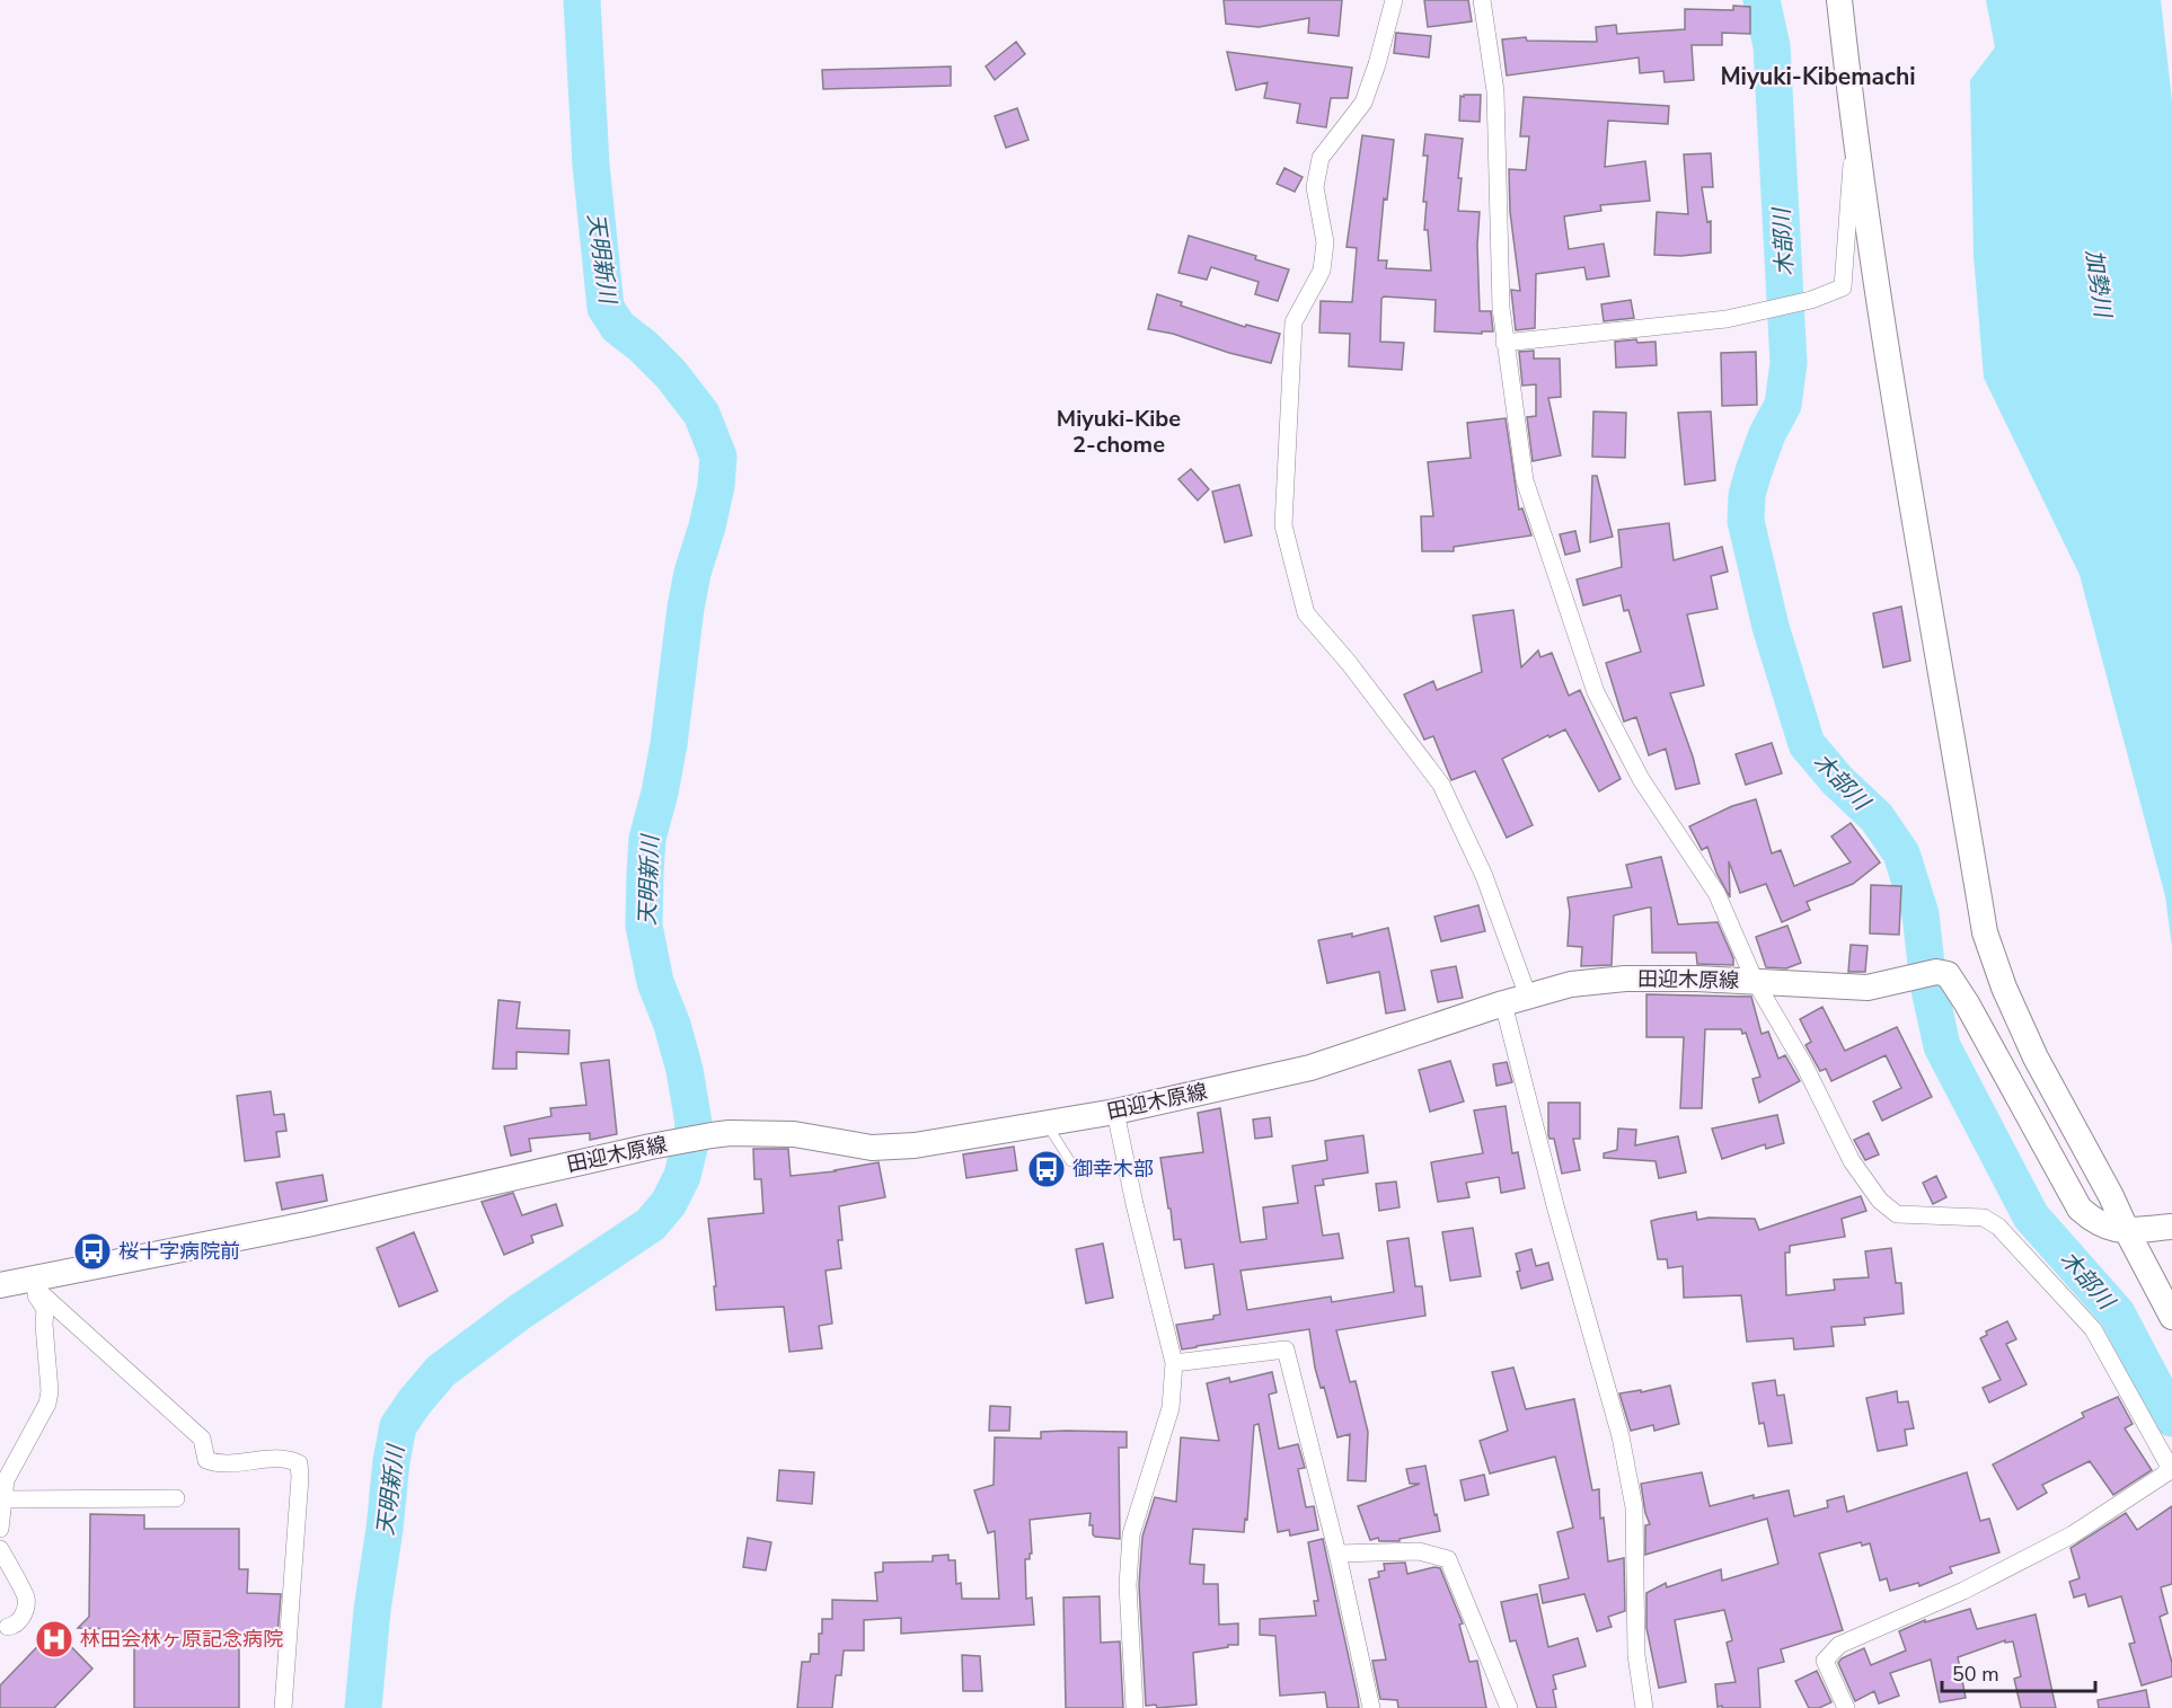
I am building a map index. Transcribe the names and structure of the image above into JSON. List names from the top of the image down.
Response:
{
  "streets": {
    "main road": ["田迎木原線"]
  },
  "districts": ["Miyuki-Kibemachi", "Miyuki-Kibe 2-chome"],
  "water": ["木部川", "天明新川", "加勢川"],
  "places": {
    "bus stop": ["御幸木部", "桜十字病院前"],
    "hospital": ["林田会林ヶ原記念病院"]
  },
  "scale_bar": "50 m"
}
